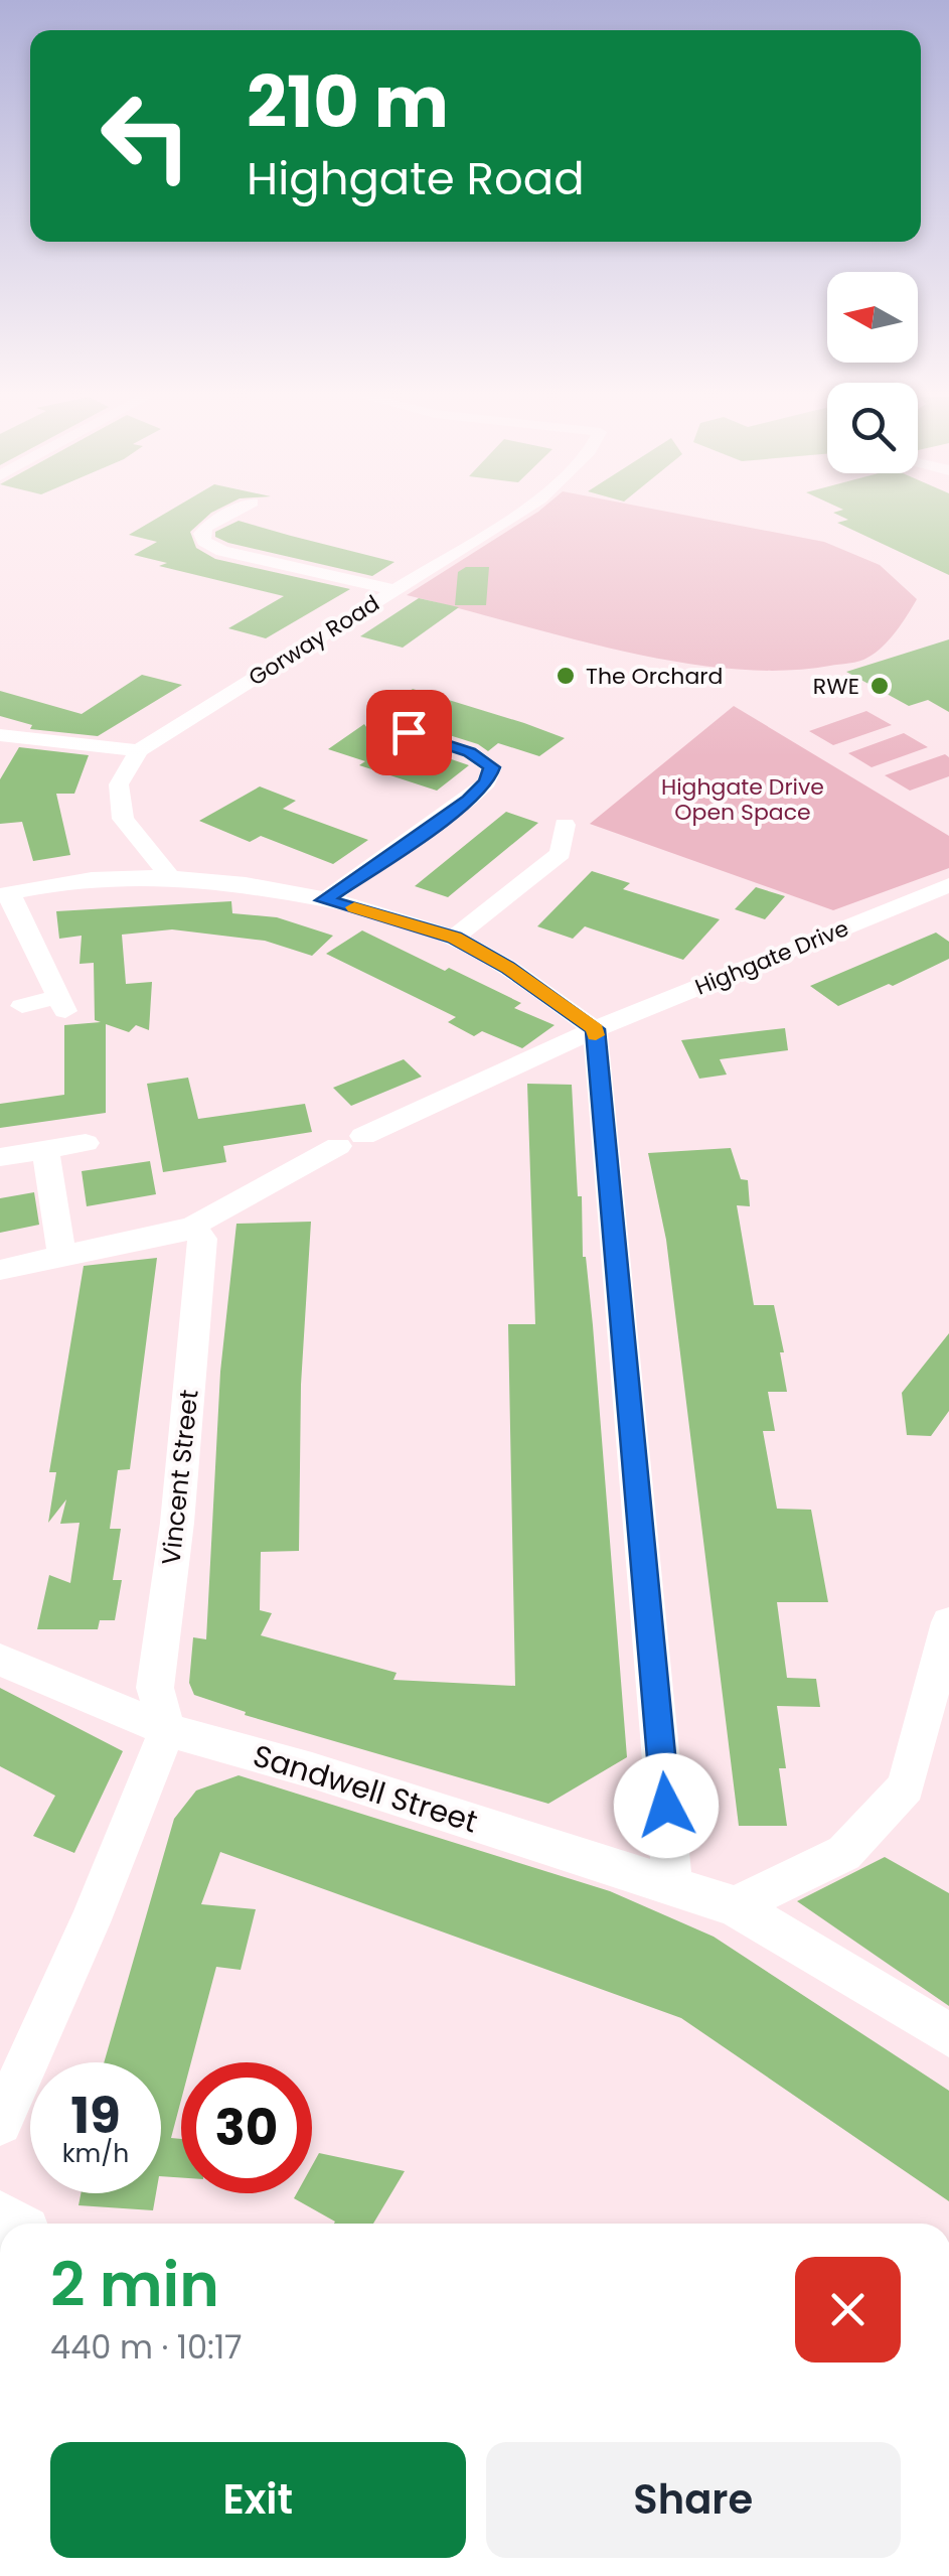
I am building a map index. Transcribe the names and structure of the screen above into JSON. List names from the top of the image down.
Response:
{
  "streets": {
    "street": [
      "Gorway Road",
      "Highgate Drive",
      "Vincent Street",
      "Sandwell Street"
    ]
  },
  "crossings": [
    ["Highgate Drive", "Vincent Street"],
    ["Vincent Street", "Sandwell Street"]
  ],
  "parks": ["Highgate Drive Open Space"],
  "places": ["The Orchard", "RWE"],
  "north": "left",
  "page": {
    "turn": ["210 m", "Highgate Road"],
    "speed": "19 km/h",
    "limit": "30",
    "heading": ["2 min", "440 m · 10:17"],
    "buttons": ["Exit", "Share"]
  }
}
